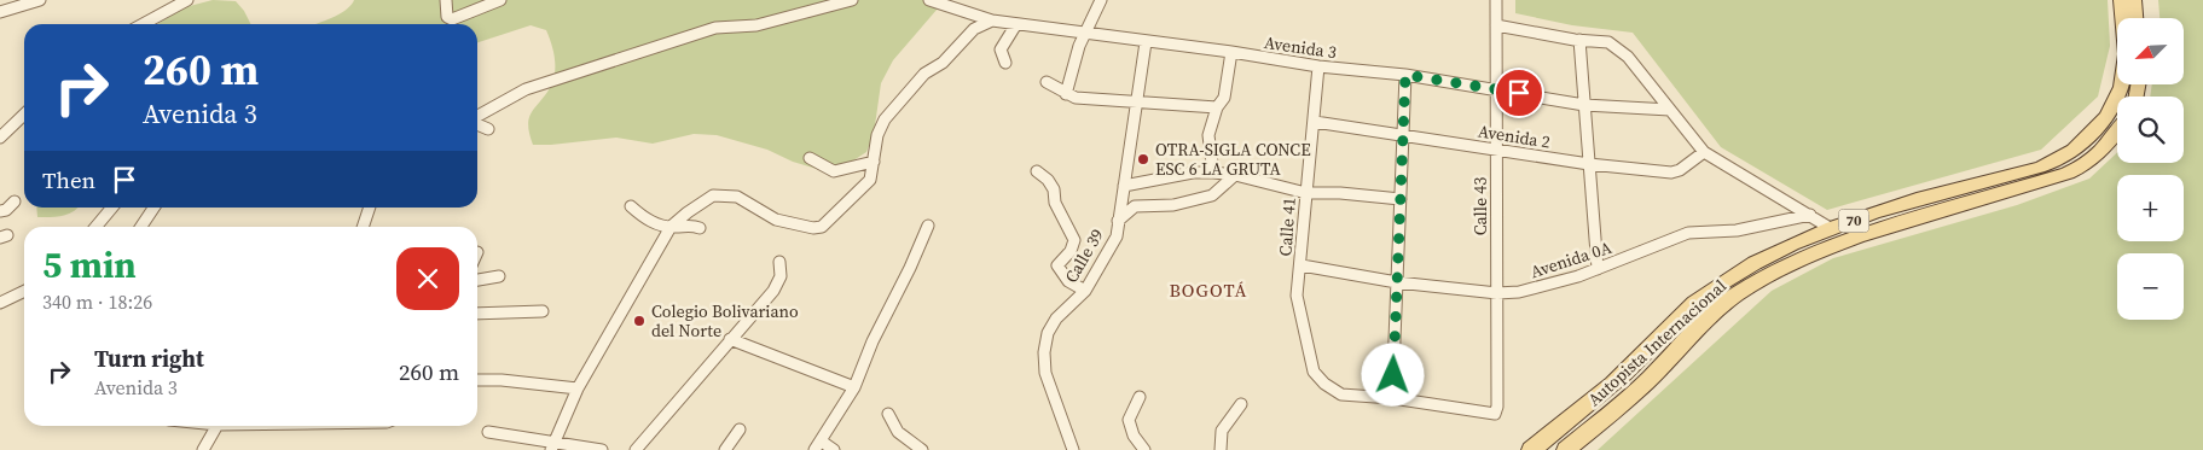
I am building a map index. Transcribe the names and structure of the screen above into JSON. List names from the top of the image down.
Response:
{
  "streets": {
    "main road": ["70", "Autopista Internacional"],
    "street": [
      "Avenida 3",
      "Avenida 2",
      "Calle 43",
      "Calle 41",
      "Calle 39",
      "Avenida 0A"
    ]
  },
  "crossings": [
    ["Avenida 3", "Calle 43"],
    ["Avenida 3", "Calle 41"],
    ["Avenida 3", "Calle 39"],
    ["Avenida 2", "Calle 43"],
    ["Avenida 2", "Calle 41"],
    ["Calle 43", "Calle 41"],
    ["Calle 43", "Avenida 0A"],
    ["Calle 41", "Avenida 0A"]
  ],
  "districts": ["BOGOTÁ"],
  "places": ["OTRA-SIGLA CONCE ESC 6 LA GRUTA", "Colegio Bolivariano del Norte"],
  "north": "bottom left",
  "page": {
    "map_buttons": ["+", "−"],
    "turn": ["260 m", "Avenida 3"],
    "then": "Then",
    "heading": ["5 min", "340 m · 18:26"],
    "list": [
      {
        "name": "Turn right",
        "note": "Avenida 3",
        "value": "260 m"
      }
    ]
  }
}
